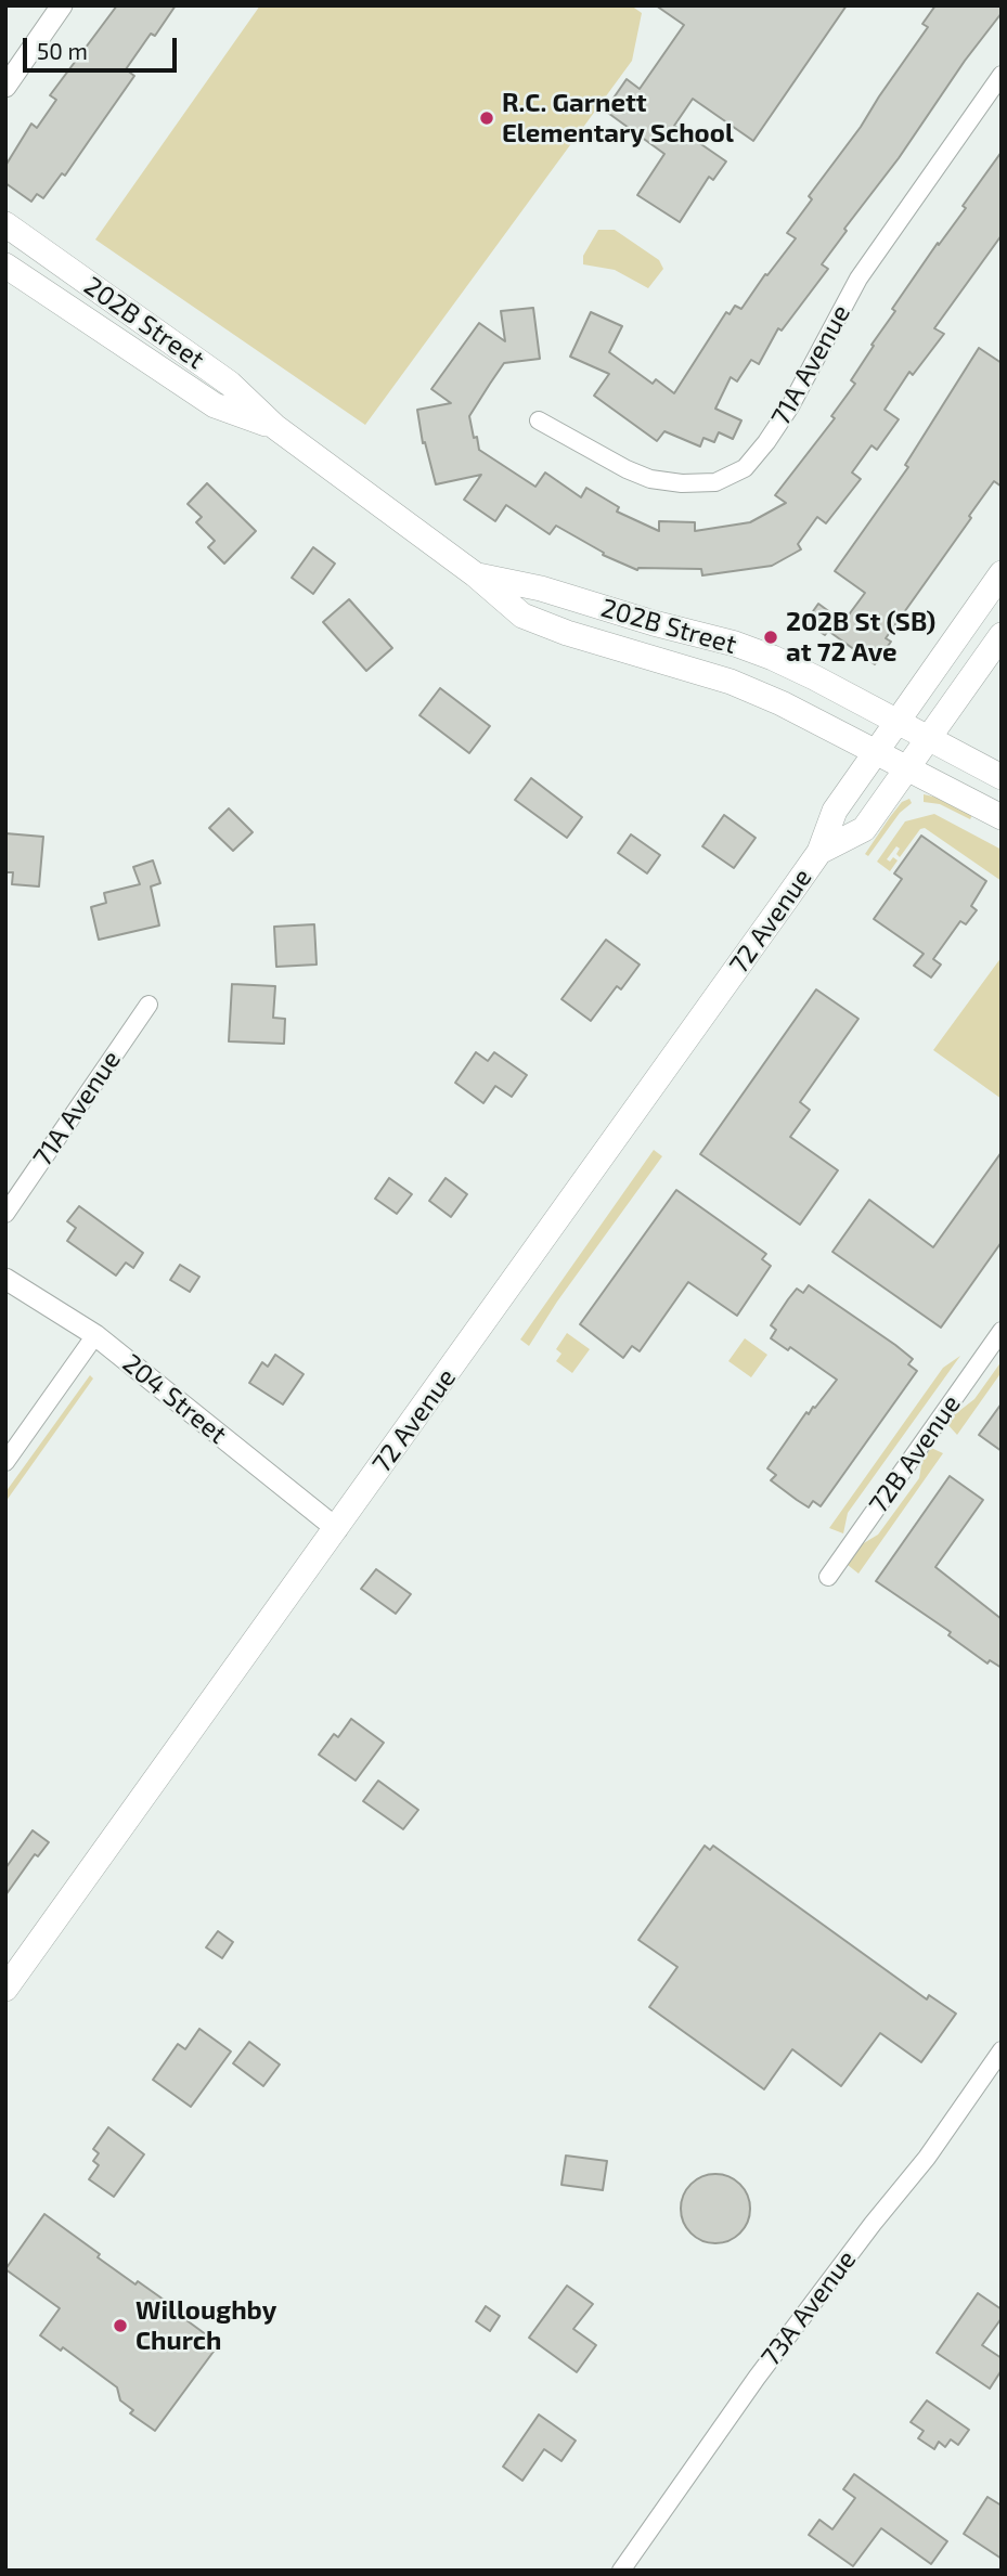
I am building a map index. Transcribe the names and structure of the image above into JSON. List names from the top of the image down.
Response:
{
  "streets": {
    "main road": ["202B Street", "72 Avenue"],
    "street": [
      "71A Avenue",
      "204 Street",
      "72B Avenue",
      "73A Avenue"
    ]
  },
  "crossings": [
    ["202B Street", "72 Avenue"],
    ["72 Avenue", "204 Street"]
  ],
  "places": ["R.C. Garnett Elementary School", "202B St (SB) at 72 Ave", "Willoughby Church"],
  "scale_bar": "50 m"
}
